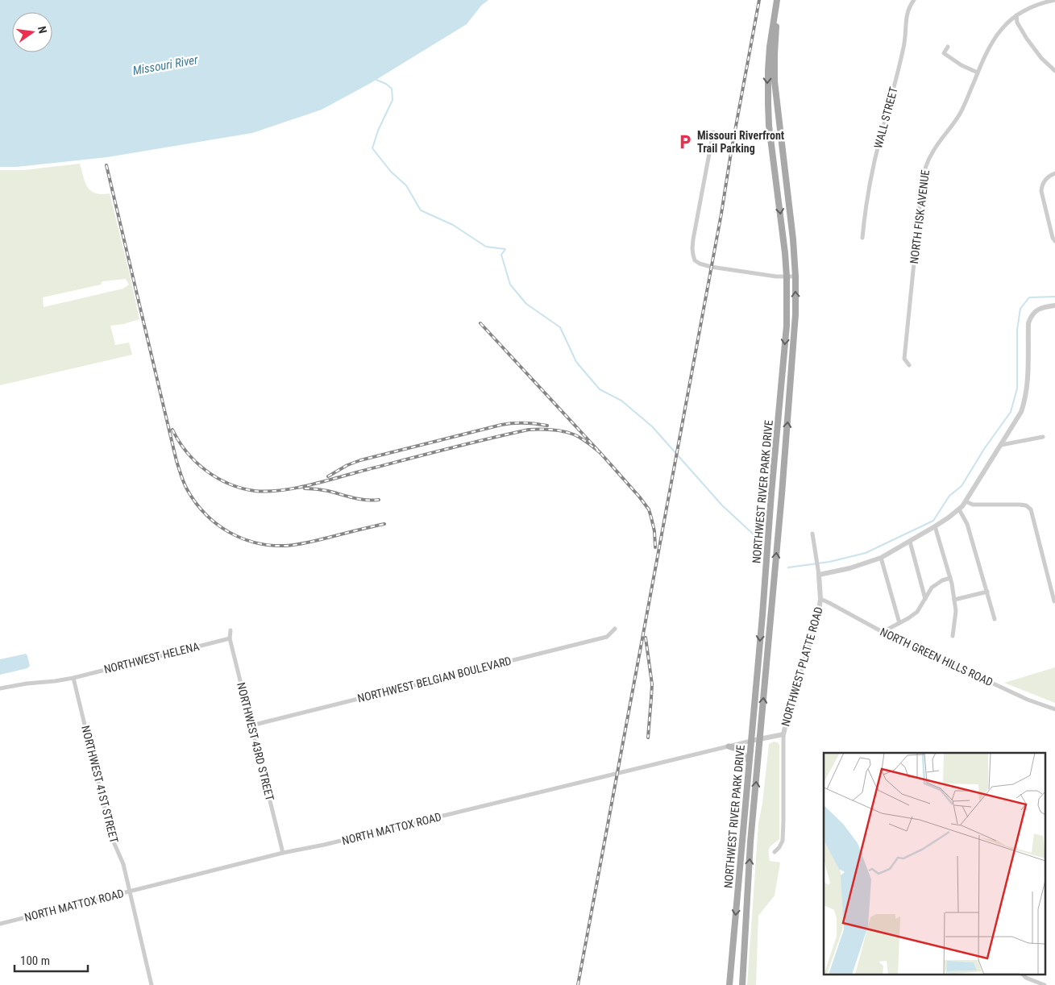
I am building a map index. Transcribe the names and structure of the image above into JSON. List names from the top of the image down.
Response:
{
  "streets": {
    "main road": ["NORTHWEST RIVER PARK DRIVE"],
    "street": [
      "WALL STREET",
      "NORTH FISK AVENUE",
      "NORTH GREEN HILLS ROAD",
      "NORTHWEST HELENA",
      "NORTHWEST PLATTE ROAD",
      "NORTHWEST BELGIAN BOULEVARD",
      "NORTHWEST 43RD STREET",
      "NORTHWEST 41ST STREET",
      "NORTH MATTOX ROAD"
    ]
  },
  "crossings": [
    ["NORTHWEST RIVER PARK DRIVE", "NORTH MATTOX ROAD"],
    ["NORTH GREEN HILLS ROAD", "NORTHWEST PLATTE ROAD"],
    ["NORTHWEST HELENA", "NORTHWEST 43RD STREET"],
    ["NORTHWEST HELENA", "NORTHWEST 41ST STREET"],
    ["NORTHWEST PLATTE ROAD", "NORTH MATTOX ROAD"],
    ["NORTHWEST BELGIAN BOULEVARD", "NORTHWEST 43RD STREET"],
    ["NORTHWEST 43RD STREET", "NORTH MATTOX ROAD"],
    ["NORTHWEST 41ST STREET", "NORTH MATTOX ROAD"]
  ],
  "water": ["Missouri River"],
  "places": {
    "parking": ["Missouri Riverfront Trail Parking"]
  },
  "scale_bar": "100 m",
  "north": "right"
}
